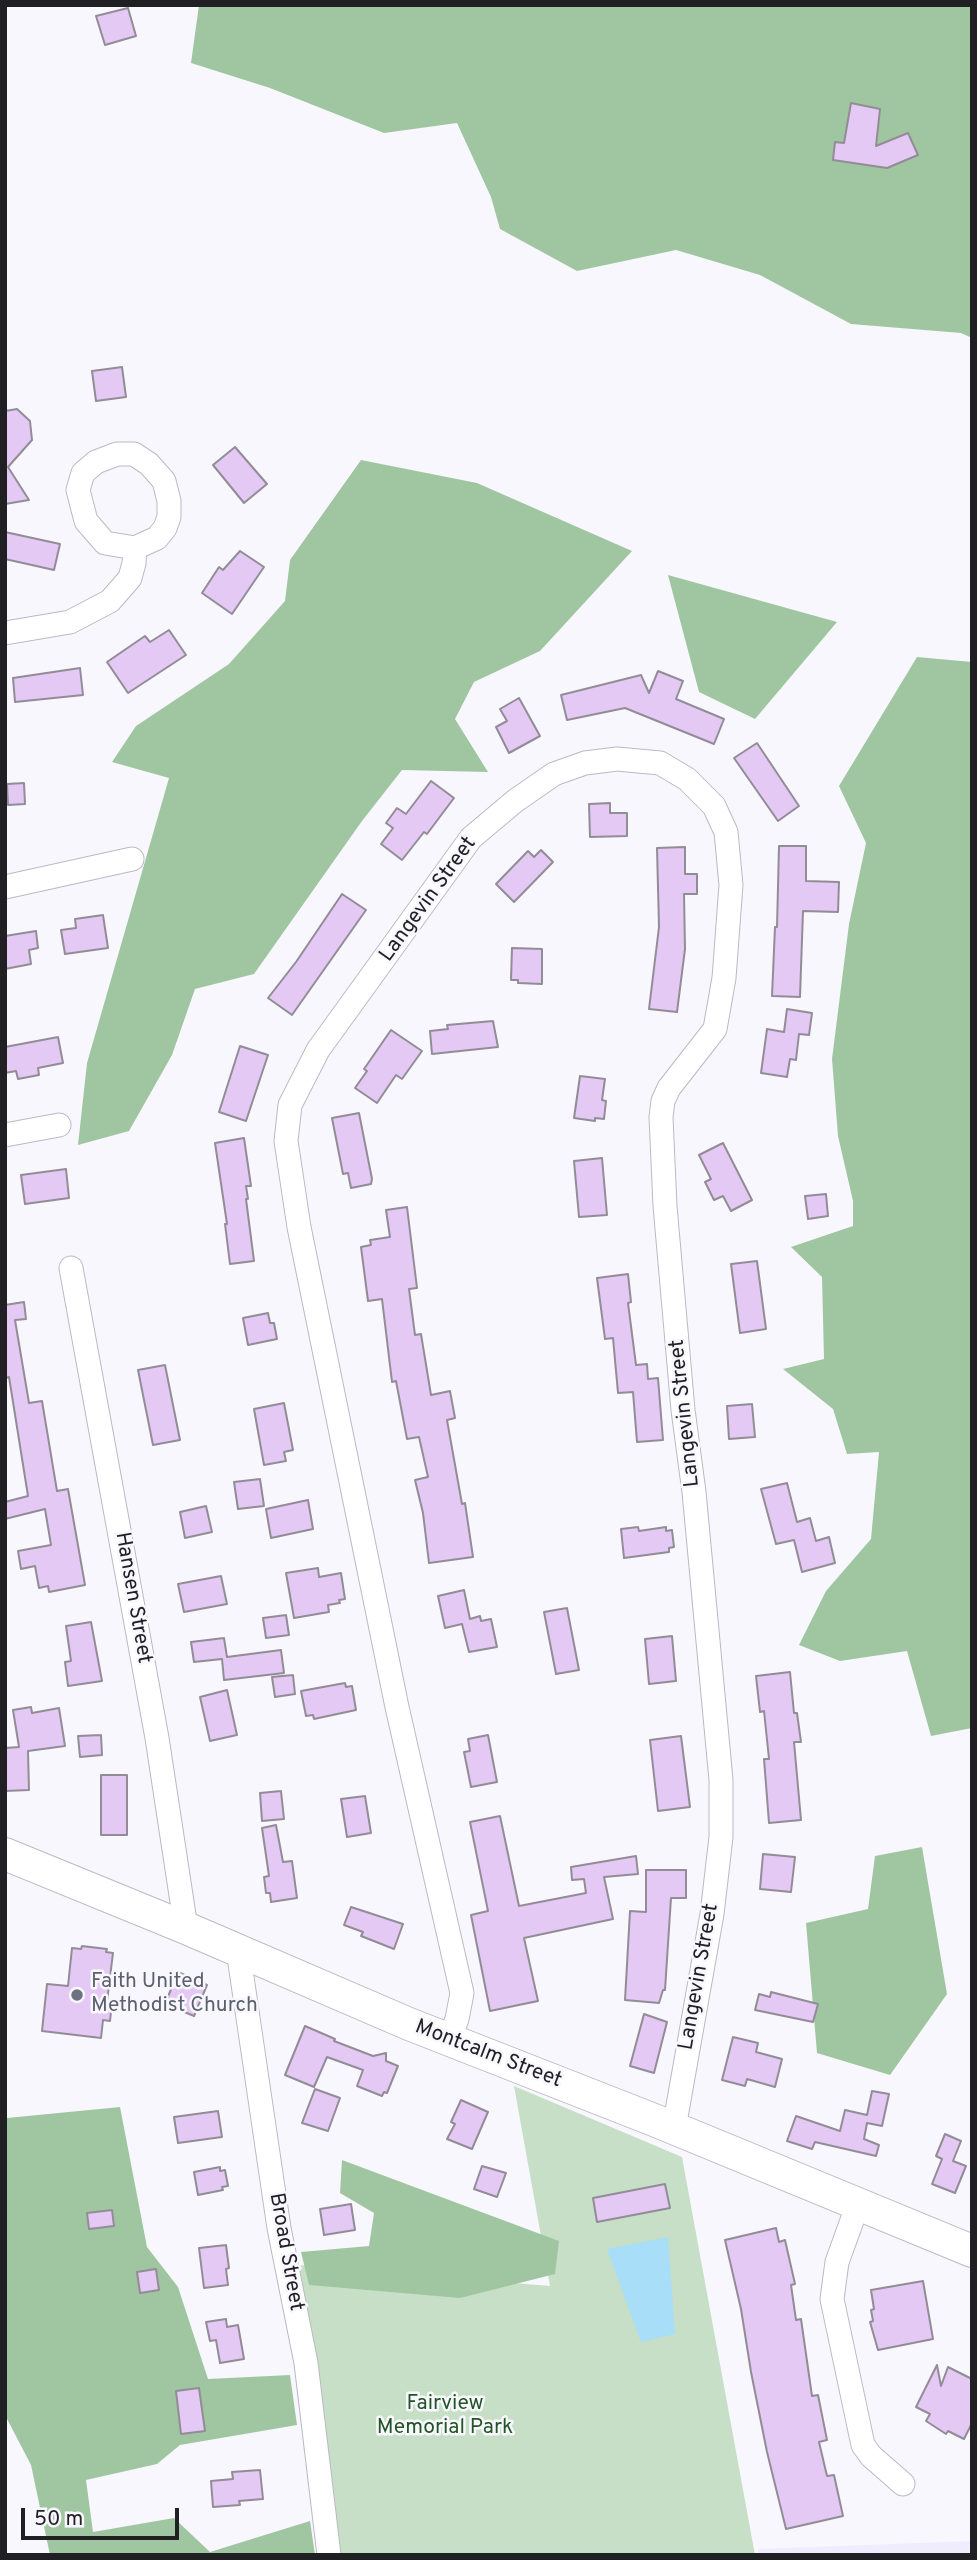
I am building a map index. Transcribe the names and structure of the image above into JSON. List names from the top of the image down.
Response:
{
  "streets": {
    "main road": ["Montcalm Street"],
    "street": ["Langevin Street", "Hansen Street", "Broad Street"]
  },
  "crossings": [
    ["Langevin Street", "Montcalm Street"],
    ["Hansen Street", "Montcalm Street"],
    ["Montcalm Street", "Broad Street"]
  ],
  "parks": ["Fairview Memorial Park"],
  "places": ["Faith United Methodist Church"],
  "scale_bar": "50 m"
}
